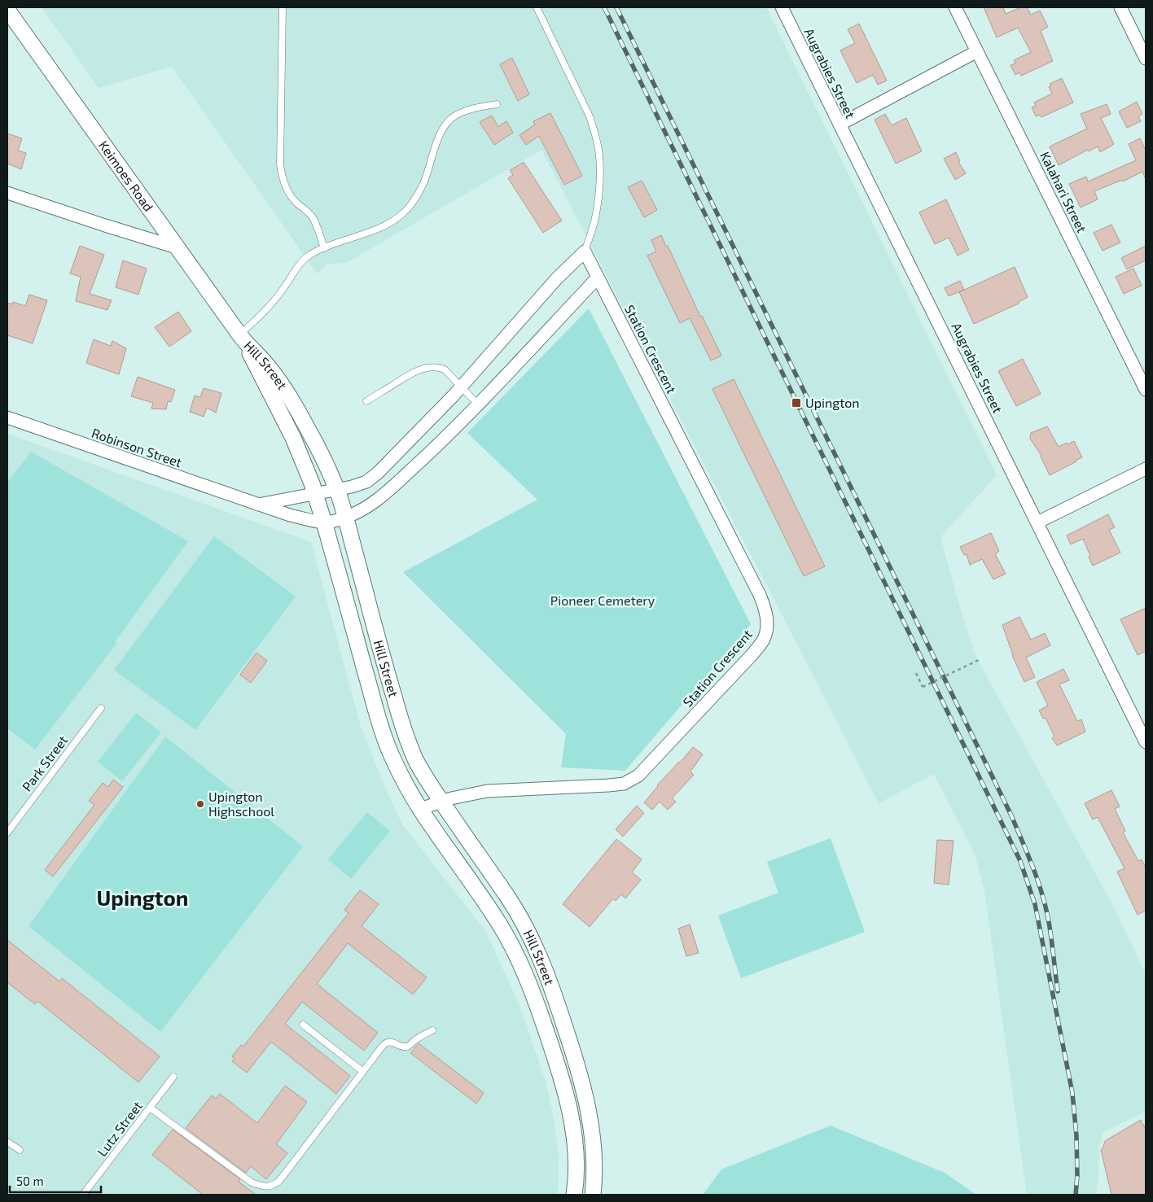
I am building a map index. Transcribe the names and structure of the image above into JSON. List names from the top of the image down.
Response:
{
  "streets": {
    "street": [
      "Augrabies Street",
      "Keimoes Road",
      "Kalahari Street",
      "Station Crescent",
      "Hill Street",
      "Robinson Street"
    ],
    "lane": ["Park Street", "Lutz Street"]
  },
  "crossings": [
    ["Keimoes Road", "Hill Street"],
    ["Station Crescent", "Hill Street"],
    ["Hill Street", "Robinson Street"]
  ],
  "districts": ["Upington"],
  "parks": ["Pioneer Cemetery"],
  "places": {
    "transit": ["Upington"],
    "other": ["Upington Highschool"]
  },
  "scale_bar": "50 m"
}
